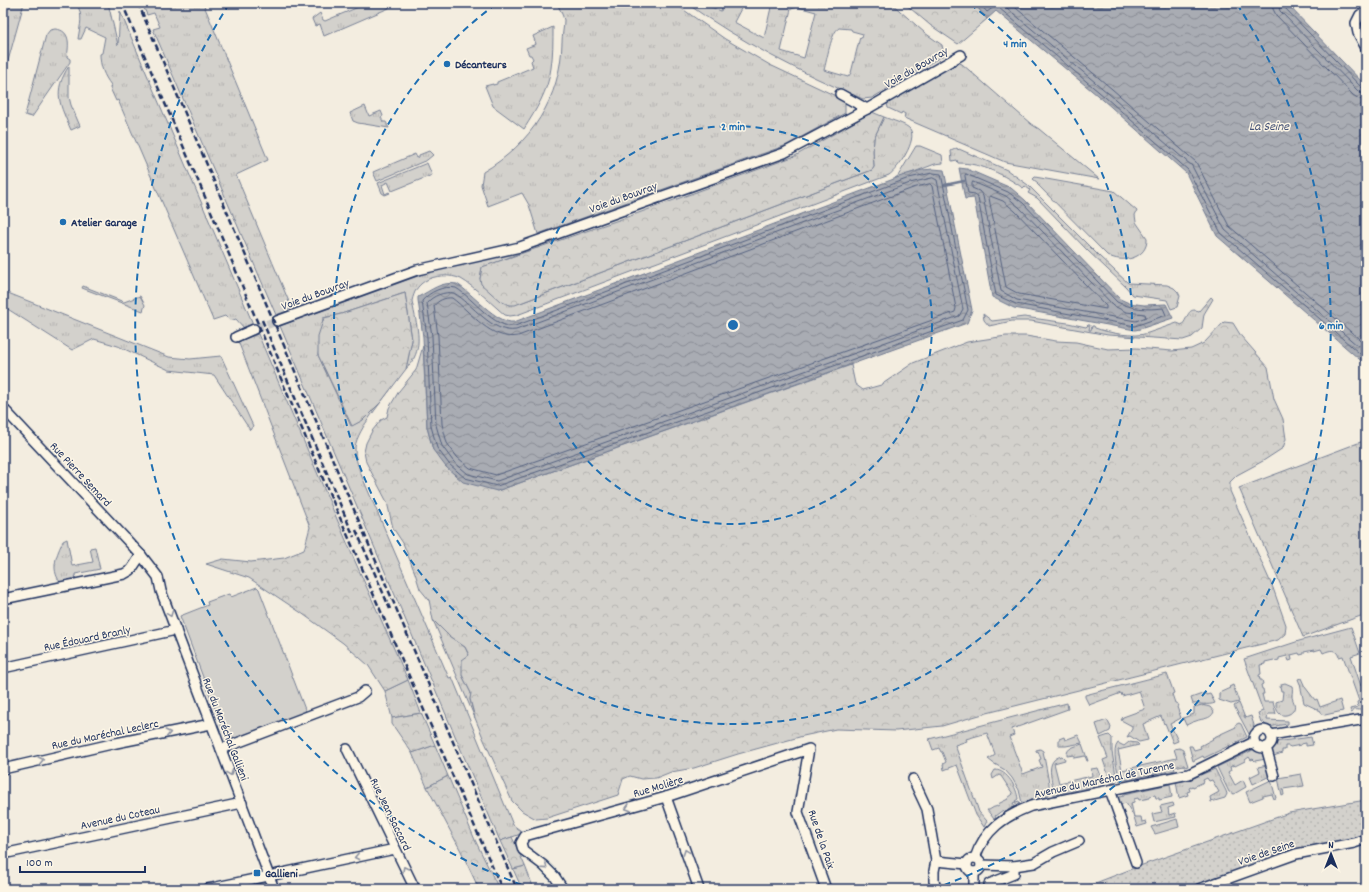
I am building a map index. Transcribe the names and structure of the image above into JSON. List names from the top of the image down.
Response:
{
  "streets": {
    "street": [
      "Voie du Bouvray",
      "Rue Pierre Semard",
      "Rue Édouard Branly",
      "Rue du Maréchal Gallieni",
      "Rue du Maréchal Leclerc",
      "Avenue du Maréchal de Turenne",
      "Rue Molière",
      "Rue Jean Saccard",
      "Avenue du Coteau",
      "Rue de la Paix",
      "Voie de Seine"
    ]
  },
  "crossings": [
    ["Rue Pierre Semard", "Rue du Maréchal Gallieni"],
    ["Rue Édouard Branly", "Rue du Maréchal Gallieni"],
    ["Rue du Maréchal Gallieni", "Rue du Maréchal Leclerc"],
    ["Rue du Maréchal Gallieni", "Avenue du Coteau"],
    ["Rue Molière", "Rue de la Paix"]
  ],
  "one_way": ["Rue du Maréchal Leclerc"],
  "water": ["La Seine"],
  "places": {
    "other": ["Décanteurs", "Atelier Garage"],
    "transit": ["Gallieni"]
  },
  "scale_bar": "100 m",
  "north": "top",
  "rings": ["4 min", "2 min", "6 min"]
}
